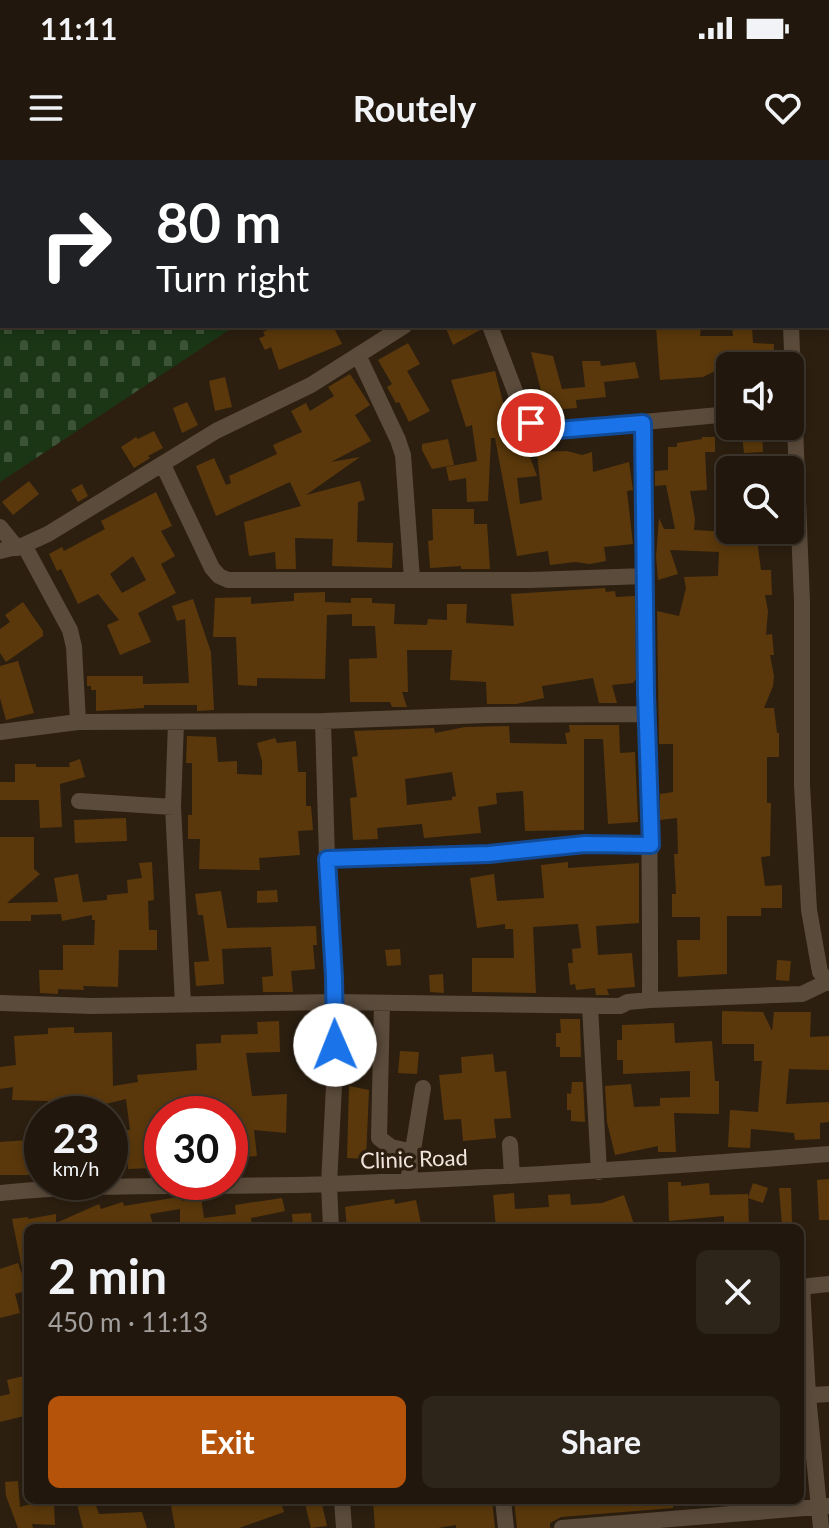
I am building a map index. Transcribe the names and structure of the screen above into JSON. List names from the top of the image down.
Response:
{
  "streets": {
    "street": ["Clinic Road"]
  },
  "page": {
    "status": "11:11",
    "header": "Routely",
    "turn": ["80 m", "Turn right"],
    "speed": "23 km/h",
    "limit": "30",
    "heading": ["2 min", "450 m · 11:13"],
    "buttons": ["Exit", "Share"]
  }
}
